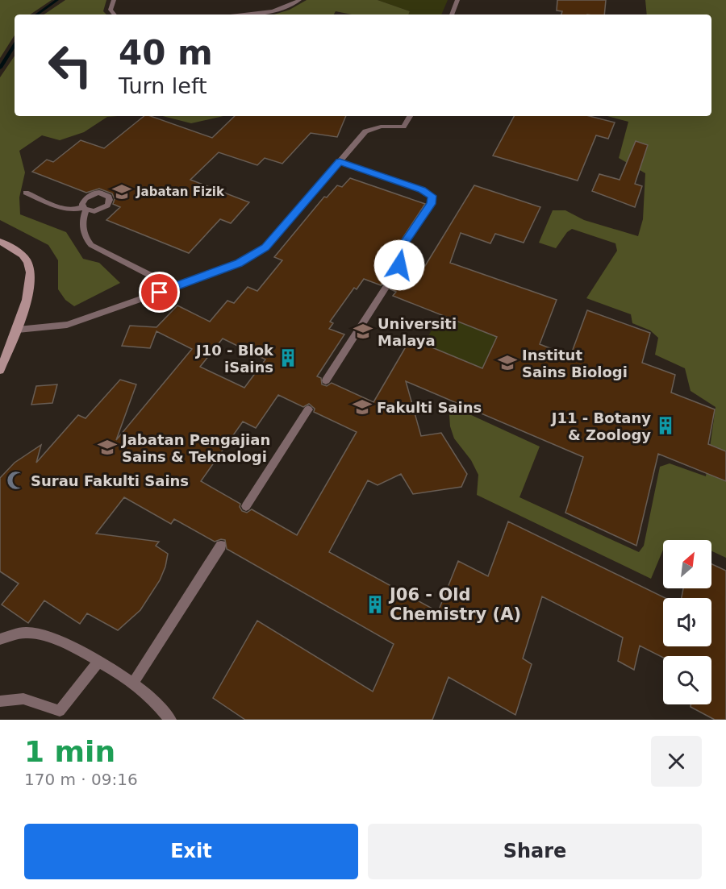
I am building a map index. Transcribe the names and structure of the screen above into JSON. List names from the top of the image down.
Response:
{
  "places": {
    "school or university": [
      "Jabatan Fizik",
      "Universiti Malaya",
      "Institut Sains Biologi",
      "Fakulti Sains",
      "Jabatan Pengajian Sains & Teknologi"
    ],
    "building": ["J10 - Blok iSains", "J11 - Botany & Zoology", "J06 - Old Chemistry (A)"],
    "mosque": ["Surau Fakulti Sains"]
  },
  "north": "top right",
  "page": {
    "turn": ["40 m", "Turn left"],
    "heading": ["1 min", "170 m · 09:16"],
    "buttons": ["Exit", "Share"]
  }
}
